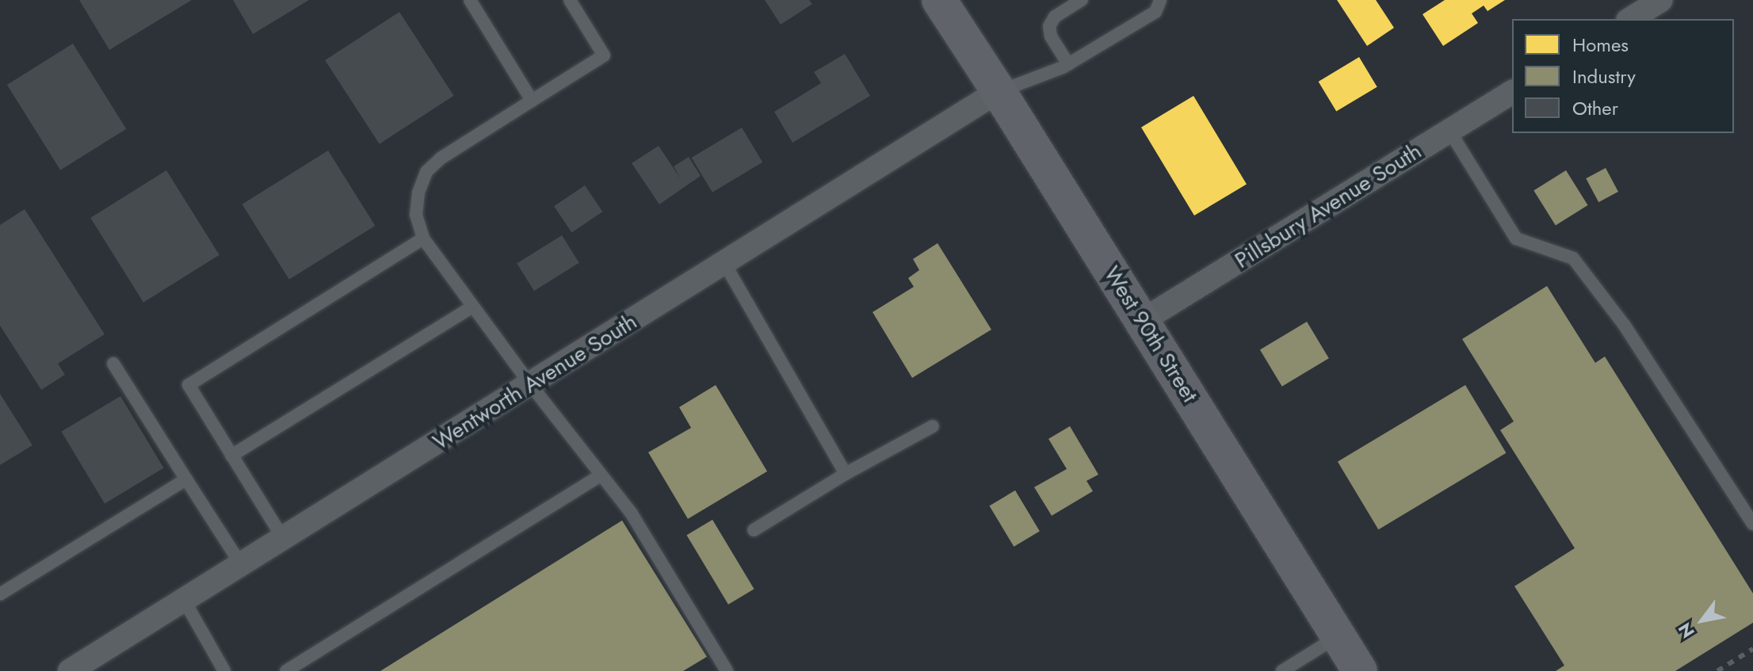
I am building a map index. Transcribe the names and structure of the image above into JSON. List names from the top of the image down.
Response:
{
  "streets": {
    "street": ["Pillsbury Avenue South", "West 90th Street", "Wentworth Avenue South"]
  },
  "crossings": [
    ["Pillsbury Avenue South", "West 90th Street"],
    ["West 90th Street", "Wentworth Avenue South"]
  ],
  "legend": ["Homes", "Industry", "Other"],
  "north": "bottom left"
}
